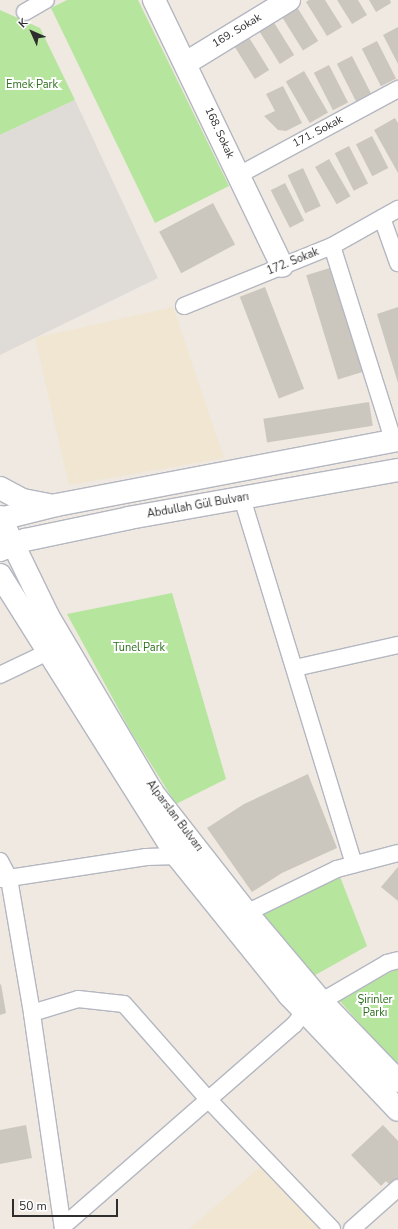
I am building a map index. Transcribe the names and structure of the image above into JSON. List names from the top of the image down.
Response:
{
  "streets": {
    "main road": [
      "169. Sokak",
      "168. Sokak",
      "Abdullah Gül Bulvarı",
      "Alparslan Bulvarı"
    ],
    "street": ["171. Sokak", "172. Sokak"]
  },
  "crossings": [
    ["169. Sokak", "168. Sokak"],
    ["171. Sokak", "168. Sokak"],
    ["168. Sokak", "172. Sokak"],
    ["Abdullah Gül Bulvarı", "Alparslan Bulvarı"]
  ],
  "parks": ["Emek Park", "Tünel Park", "Şirinler Parkı"],
  "scale_bar": "50 m",
  "north": "top left"
}
